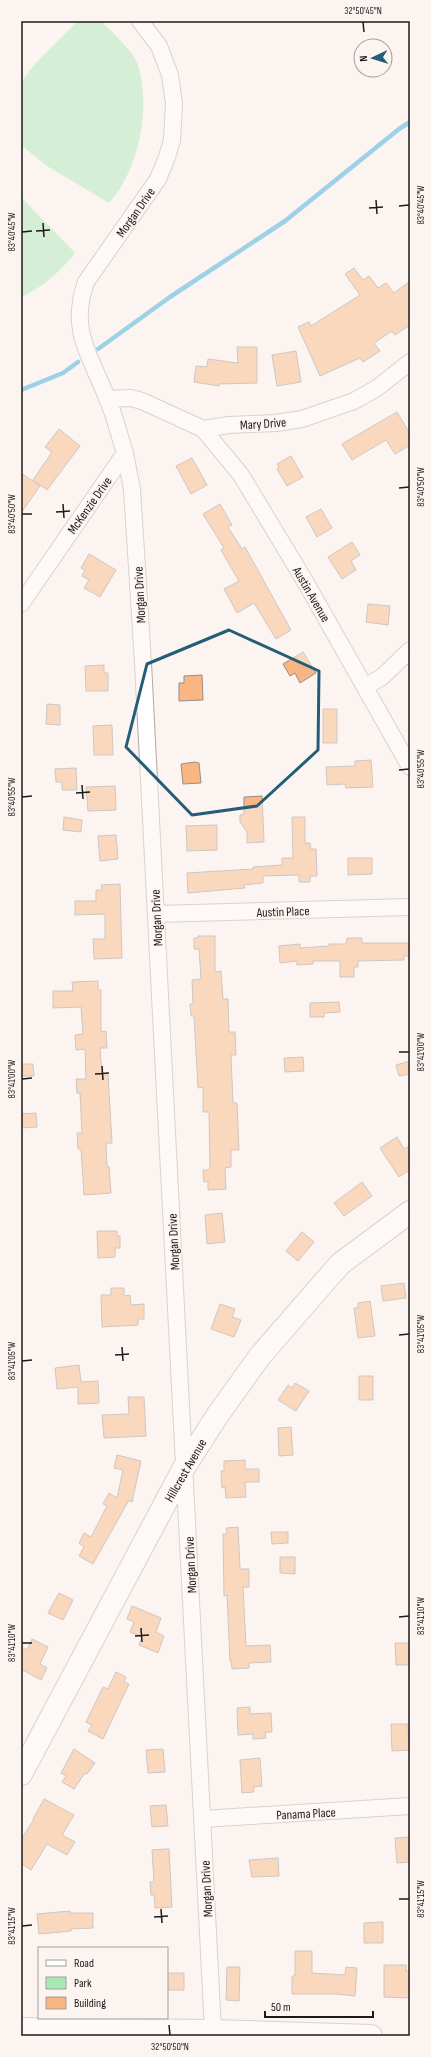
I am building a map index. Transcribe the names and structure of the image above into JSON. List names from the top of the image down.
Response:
{
  "streets": {
    "street": [
      "Morgan Drive",
      "Mary Drive",
      "McKenzie Drive",
      "Austin Avenue",
      "Austin Place",
      "Hillcrest Avenue",
      "Panama Place"
    ]
  },
  "crossings": [
    ["Morgan Drive", "McKenzie Drive"],
    ["Morgan Drive", "Austin Place"],
    ["Morgan Drive", "Hillcrest Avenue"],
    ["Morgan Drive", "Panama Place"],
    ["Mary Drive", "Austin Avenue"]
  ],
  "legend": ["Road", "Park", "Building"],
  "scale_bar": "50 m",
  "north": "left",
  "coordinates": [
    "32°50'45\"N",
    "83°40'45\"W",
    "83°40'50\"W",
    "83°40'55\"W",
    "83°41'00\"W",
    "83°41'05\"W",
    "83°41'10\"W",
    "83°41'15\"W",
    "32°50'50\"N"
  ]
}
